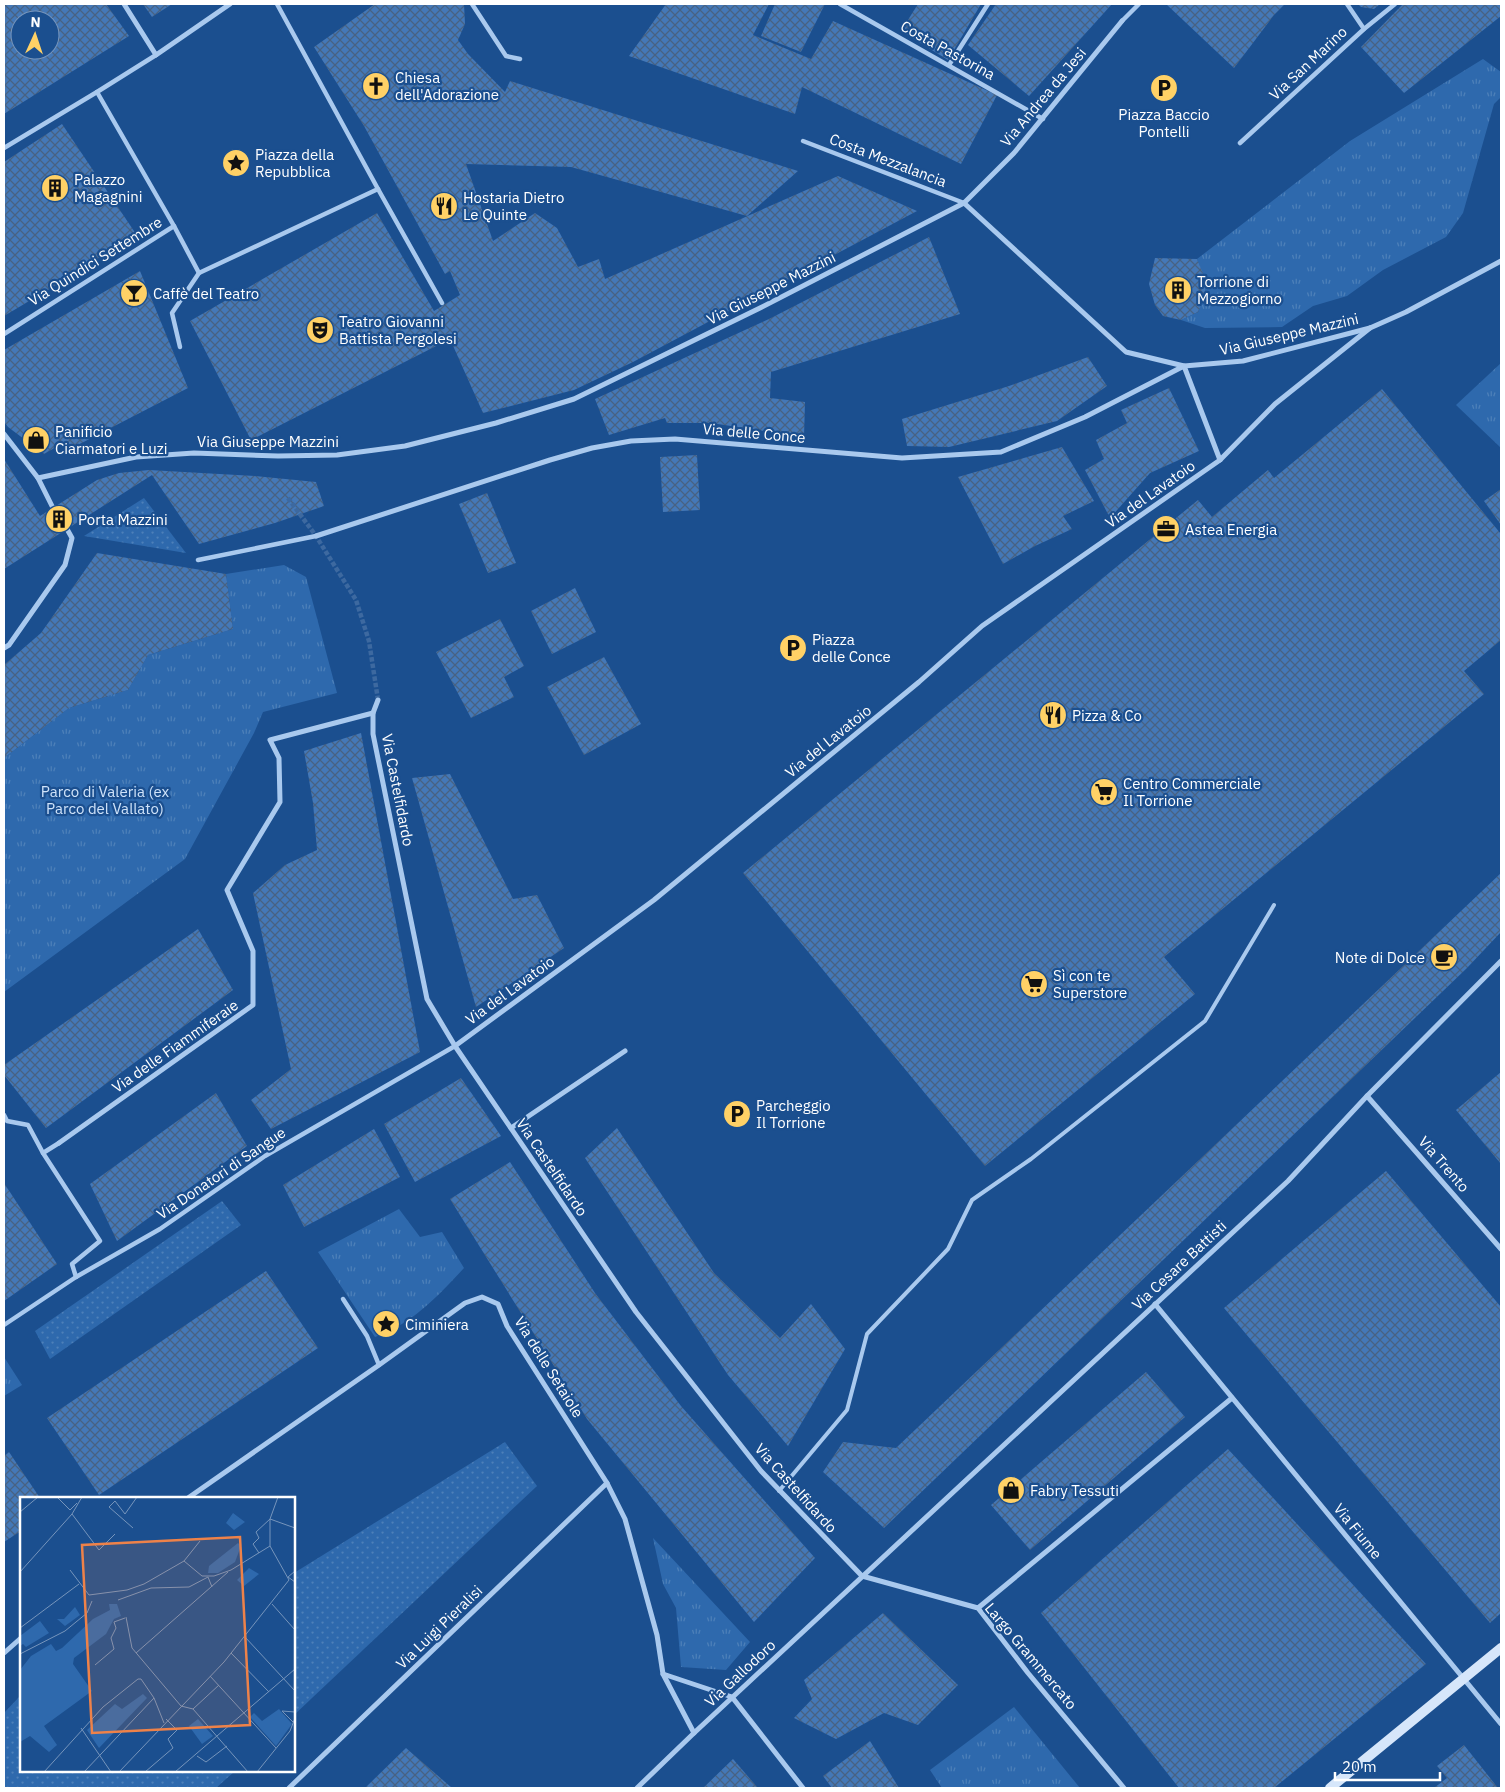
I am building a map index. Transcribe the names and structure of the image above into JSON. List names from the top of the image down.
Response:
{
  "streets": {
    "street": [
      "Costa Pastorina",
      "Via San Marino",
      "Via Andrea da Jesi",
      "Costa Mezzalancia",
      "Via Quindici Settembre",
      "Via Giuseppe Mazzini",
      "Via delle Conce",
      "Via del Lavatoio",
      "Via Castelfidardo",
      "Via delle Fiammiferaie",
      "Via Trento",
      "Via Donatori di Sangue",
      "Via Cesare Battisti",
      "Via delle Setaiole",
      "Via Fiume",
      "Via Luigi Pieralisi",
      "Largo Grammercato",
      "Via Gallodoro"
    ]
  },
  "crossings": [
    ["Costa Pastorina", "Via Andrea da Jesi"],
    ["Via Andrea da Jesi", "Costa Mezzalancia"],
    ["Via Andrea da Jesi", "Via Giuseppe Mazzini"],
    ["Costa Mezzalancia", "Via Giuseppe Mazzini"],
    ["Via Giuseppe Mazzini", "Via delle Conce"],
    ["Via Giuseppe Mazzini", "Via del Lavatoio"],
    ["Via del Lavatoio", "Via Castelfidardo"],
    ["Via del Lavatoio", "Via Donatori di Sangue"],
    ["Via Castelfidardo", "Via delle Fiammiferaie"],
    ["Via Castelfidardo", "Via Donatori di Sangue"],
    ["Via Castelfidardo", "Via Cesare Battisti"],
    ["Via Castelfidardo", "Largo Grammercato"],
    ["Via Castelfidardo", "Via Gallodoro"],
    ["Via Trento", "Via Cesare Battisti"],
    ["Via Cesare Battisti", "Via Fiume"],
    ["Via Cesare Battisti", "Largo Grammercato"],
    ["Via Cesare Battisti", "Via Gallodoro"],
    ["Via delle Setaiole", "Via Luigi Pieralisi"],
    ["Via delle Setaiole", "Via Gallodoro"],
    ["Largo Grammercato", "Via Gallodoro"]
  ],
  "parks": ["Parco di Valeria (ex Parco del Vallato)"],
  "places": {
    "church": ["Chiesa dell'Adorazione"],
    "parking": ["Piazza Baccio Pontelli", "Piazza delle Conce", "Parcheggio Il Torrione"],
    "place": ["Piazza della Repubblica", "Ciminiera"],
    "building": ["Palazzo Magagnini", "Torrione di Mezzogiorno", "Porta Mazzini"],
    "restaurant": ["Hostaria Dietro Le Quinte", "Pizza & Co"],
    "bar": ["Caffè del Teatro"],
    "theatre": ["Teatro Giovanni Battista Pergolesi"],
    "shop": ["Panificio Ciarmatori e Luzi", "Fabry Tessuti"],
    "office": ["Astea Energia"],
    "supermarket": ["Centro Commerciale Il Torrione", "Sì con te Superstore"],
    "cafe": ["Note di Dolce"]
  },
  "scale_bar": "20 m",
  "north": "top"
}
